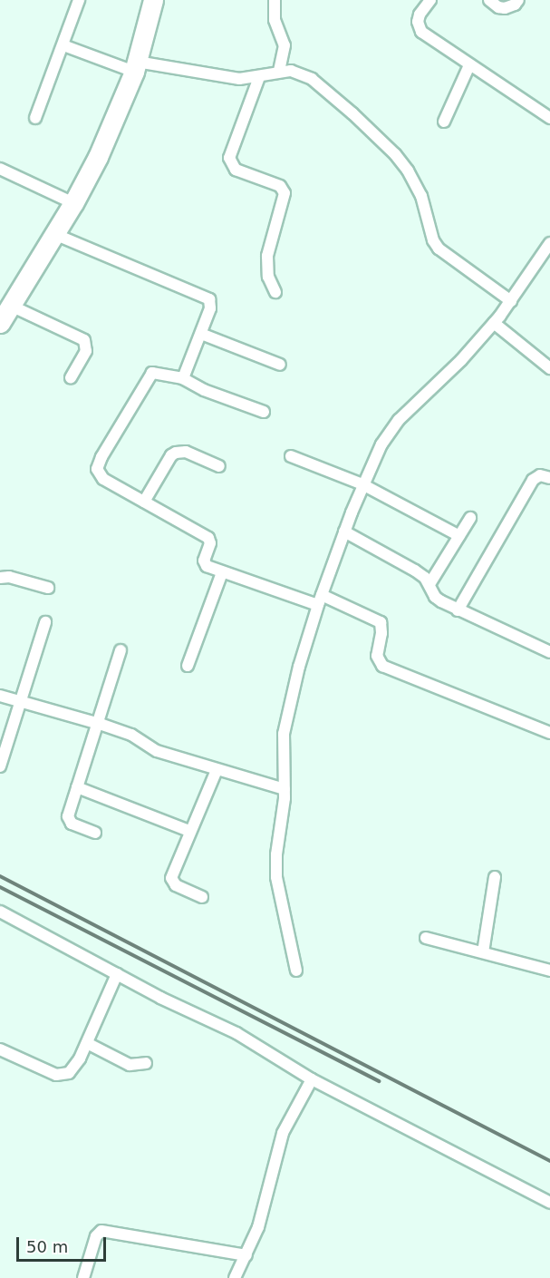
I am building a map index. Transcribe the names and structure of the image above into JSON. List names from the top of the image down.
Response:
{
  "scale_bar": "50 m"
}
